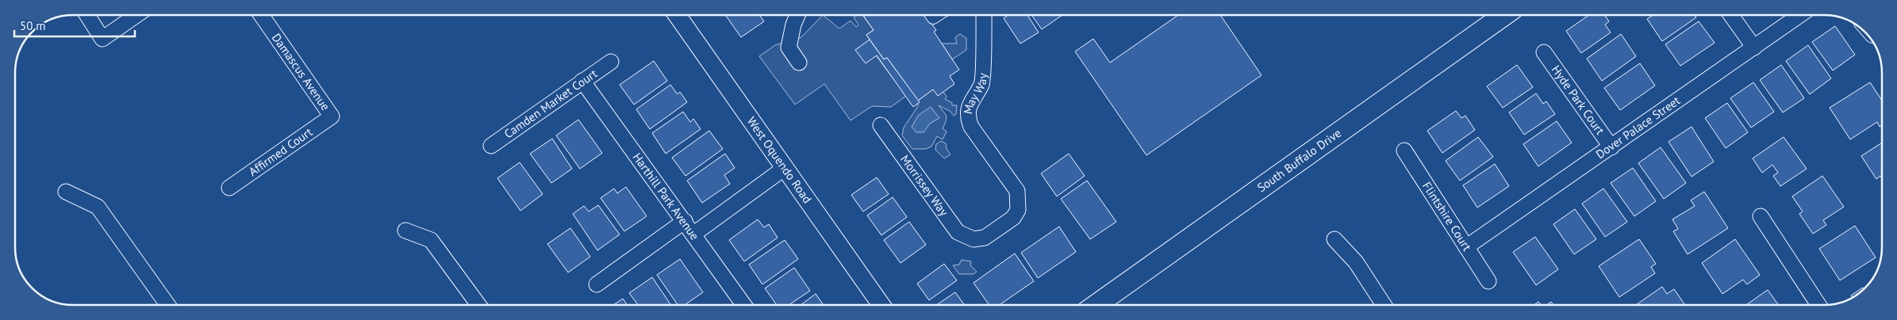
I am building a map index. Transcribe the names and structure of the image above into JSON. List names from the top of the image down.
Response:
{
  "streets": {
    "main road": ["South Buffalo Drive"],
    "street": [
      "Damascus Avenue",
      "May Way",
      "Hyde Park Court",
      "Camden Market Court",
      "Dover Palace Street",
      "Affirmed Court",
      "West Oquendo Road",
      "Morrissey Way",
      "Harthill Park Avenue",
      "Flintshire Court"
    ]
  },
  "crossings": [
    ["Damascus Avenue", "Affirmed Court"],
    ["May Way", "Morrissey Way"],
    ["Hyde Park Court", "Dover Palace Street"],
    ["Camden Market Court", "Harthill Park Avenue"],
    ["Dover Palace Street", "Flintshire Court"]
  ],
  "scale_bar": "50 m"
}
